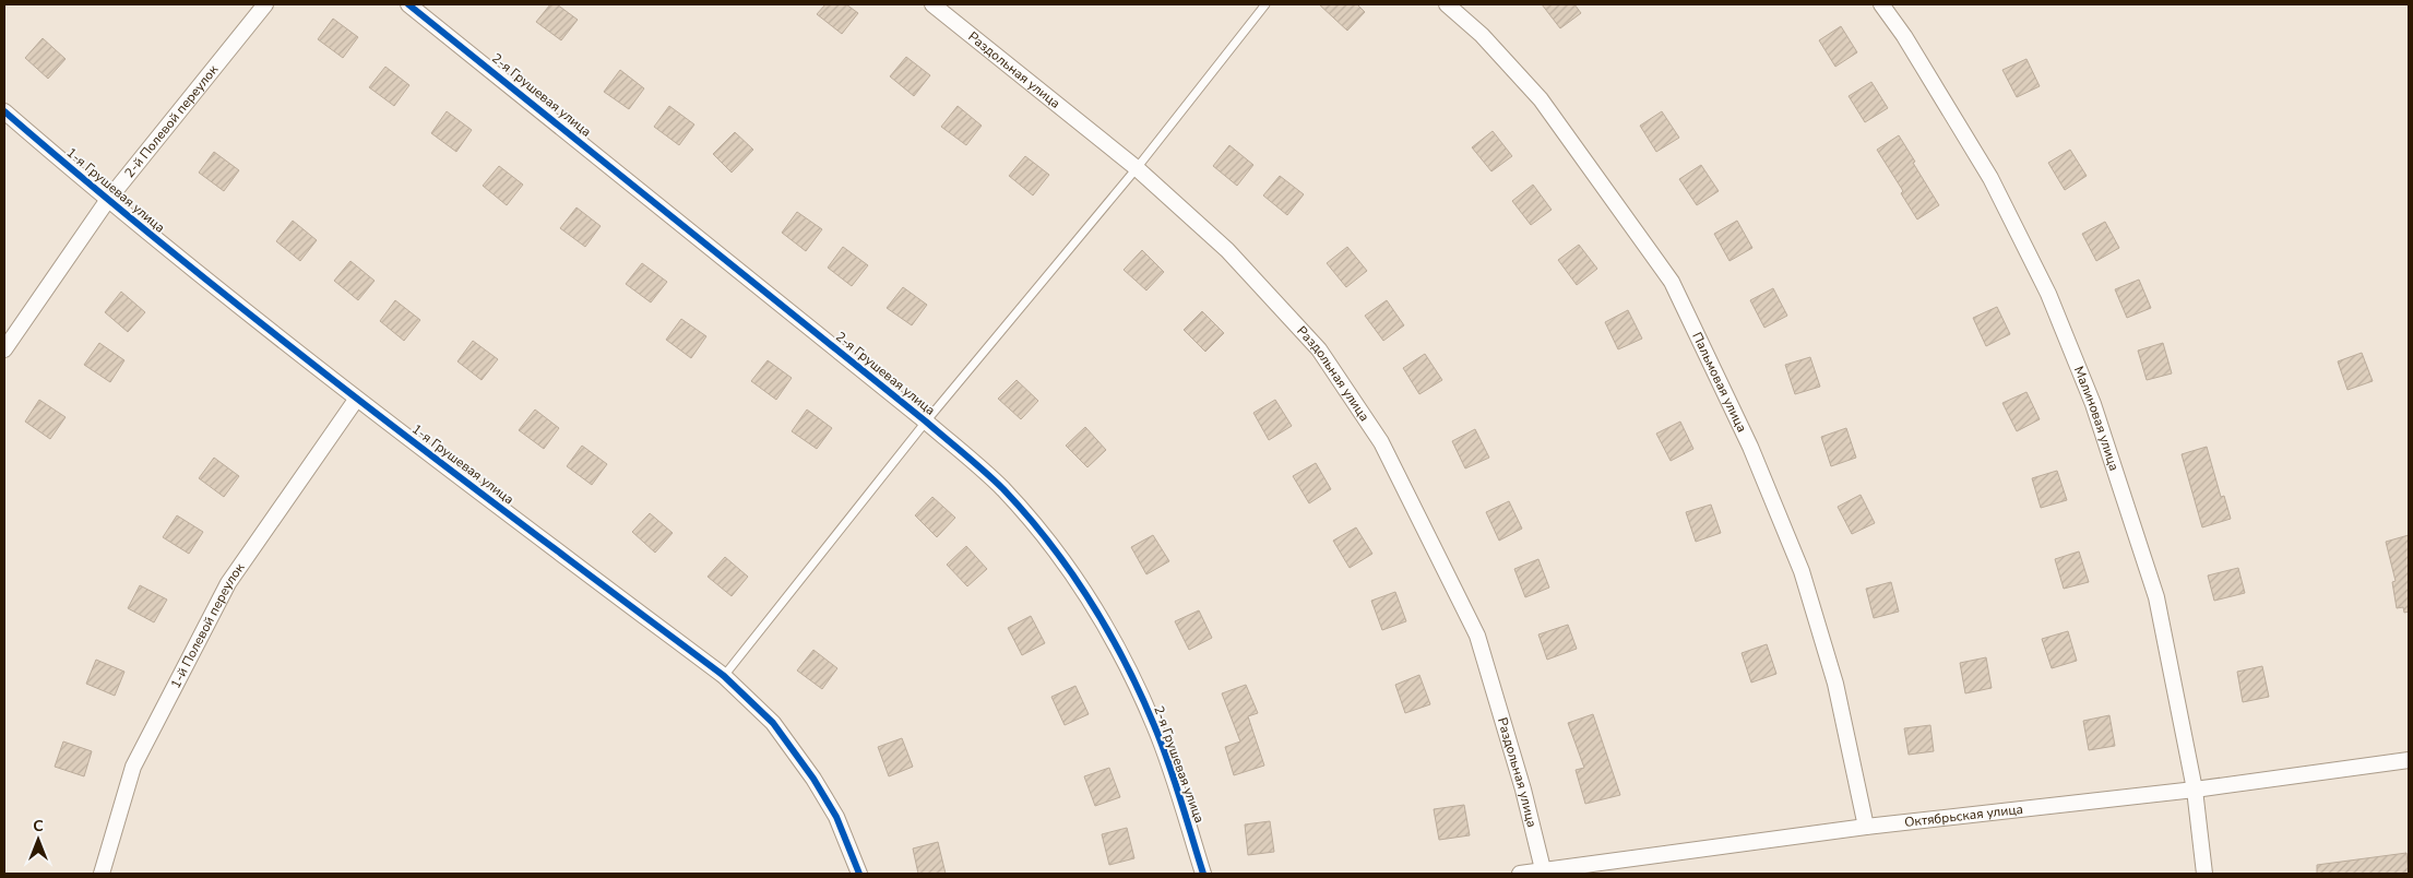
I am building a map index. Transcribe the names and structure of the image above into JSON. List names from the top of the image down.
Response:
{
  "streets": {
    "street": [
      "Раздольная улица",
      "2-я Грушевая улица",
      "2-й Полевой переулок",
      "1-я Грушевая улица",
      "Пальмовая улица",
      "Малиновая улица",
      "1-й Полевой переулок",
      "Октябрьская улица"
    ]
  },
  "crossings": [
    ["Раздольная улица", "Октябрьская улица"],
    ["2-й Полевой переулок", "1-я Грушевая улица"],
    ["1-я Грушевая улица", "1-й Полевой переулок"],
    ["Пальмовая улица", "Октябрьская улица"],
    ["Малиновая улица", "Октябрьская улица"]
  ],
  "north": "top"
}
